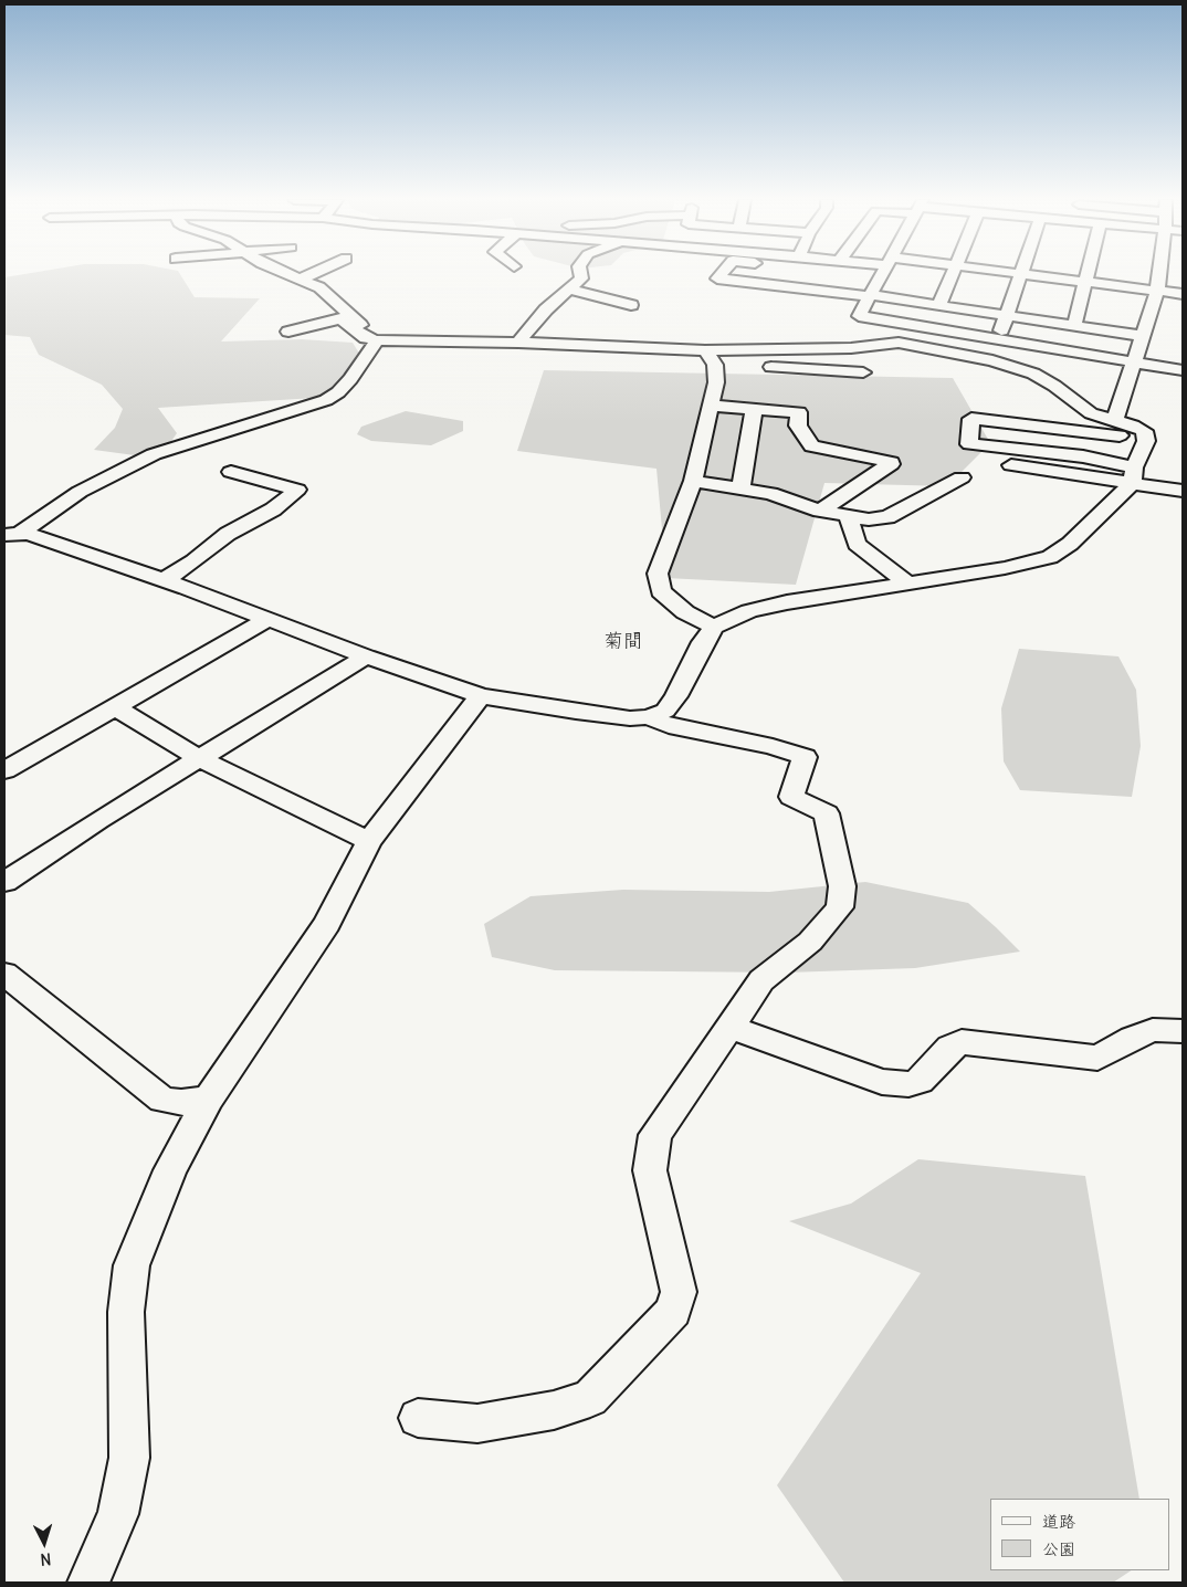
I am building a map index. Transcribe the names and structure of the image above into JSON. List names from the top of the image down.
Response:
{
  "districts": ["菊間"],
  "legend": ["道路", "公園"],
  "north": "bottom"
}
